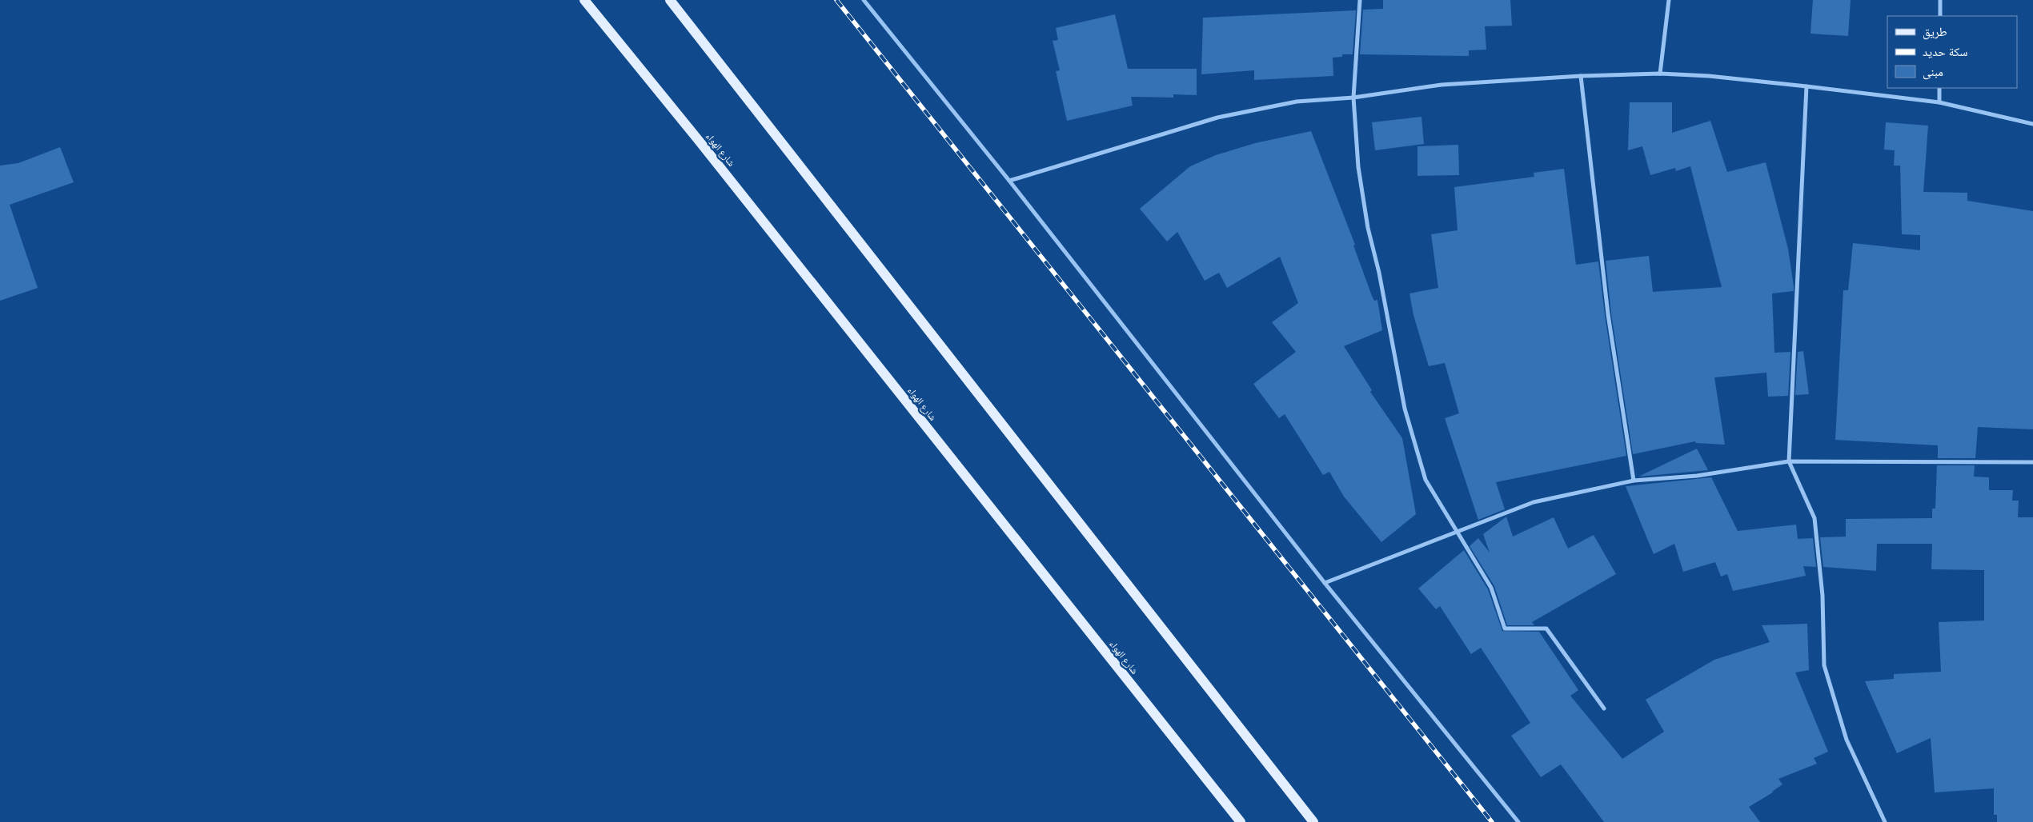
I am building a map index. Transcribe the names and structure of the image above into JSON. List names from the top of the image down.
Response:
{
  "streets": {
    "main road": ["شارع الهواء"]
  },
  "legend": ["طريق", "سكة حديد", "مبنى"]
}
